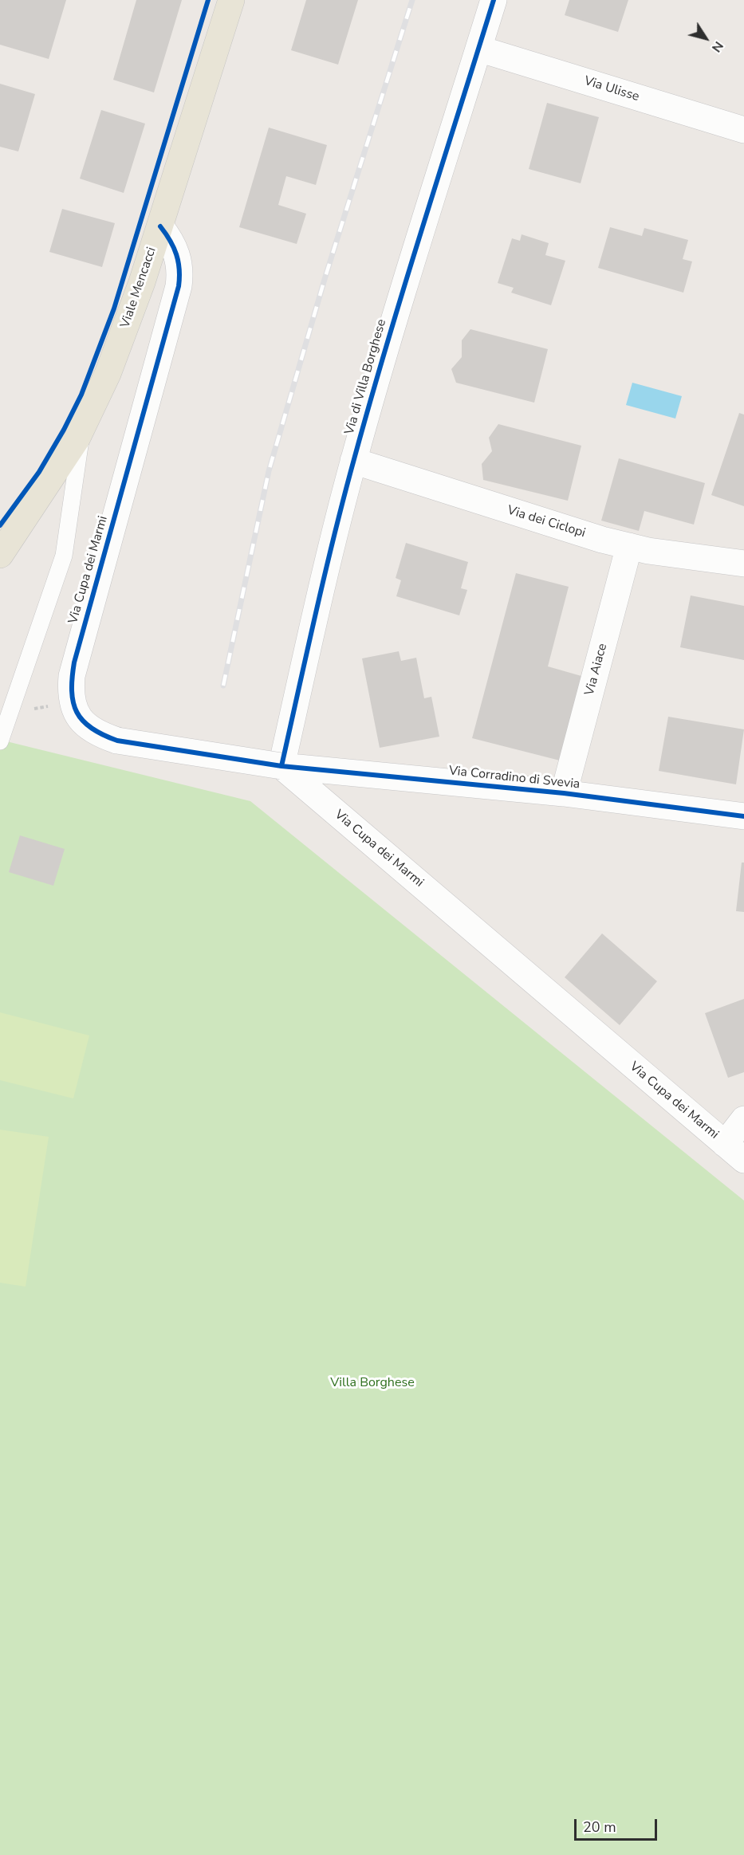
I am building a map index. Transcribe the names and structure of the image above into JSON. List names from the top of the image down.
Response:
{
  "streets": {
    "main road": ["Viale Mencacci"],
    "street": [
      "Via Ulisse",
      "Via di Villa Borghese",
      "Via dei Ciclopi",
      "Via Cupa dei Marmi",
      "Via Aiace",
      "Via Corradino di Svevia"
    ]
  },
  "crossings": [
    ["Via Ulisse", "Via di Villa Borghese"],
    ["Viale Mencacci", "Via Cupa dei Marmi"],
    ["Via di Villa Borghese", "Via dei Ciclopi"],
    ["Via di Villa Borghese", "Via Cupa dei Marmi"],
    ["Via di Villa Borghese", "Via Corradino di Svevia"],
    ["Via dei Ciclopi", "Via Aiace"],
    ["Via Cupa dei Marmi", "Via Corradino di Svevia"],
    ["Via Aiace", "Via Corradino di Svevia"]
  ],
  "parks": ["Villa Borghese"],
  "scale_bar": "20 m",
  "north": "bottom right"
}
